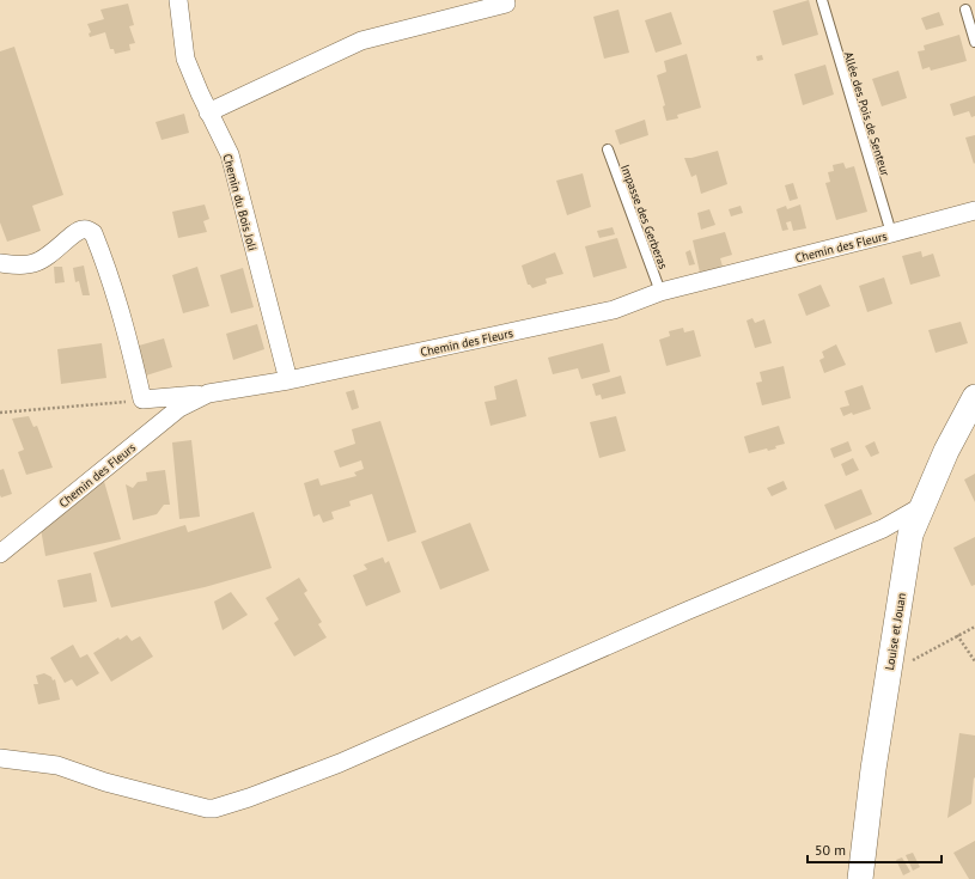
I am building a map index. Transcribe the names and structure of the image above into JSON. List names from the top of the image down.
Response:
{
  "streets": {
    "main road": ["Louise et Jouan"],
    "street": ["Chemin du Bois Joli", "Chemin des Fleurs"],
    "lane": ["Allée des Pois de Senteur", "Impasse des Gerberas"]
  },
  "crossings": [
    ["Allée des Pois de Senteur", "Chemin des Fleurs"],
    ["Chemin du Bois Joli", "Chemin des Fleurs"],
    ["Impasse des Gerberas", "Chemin des Fleurs"]
  ],
  "scale_bar": "50 m"
}
